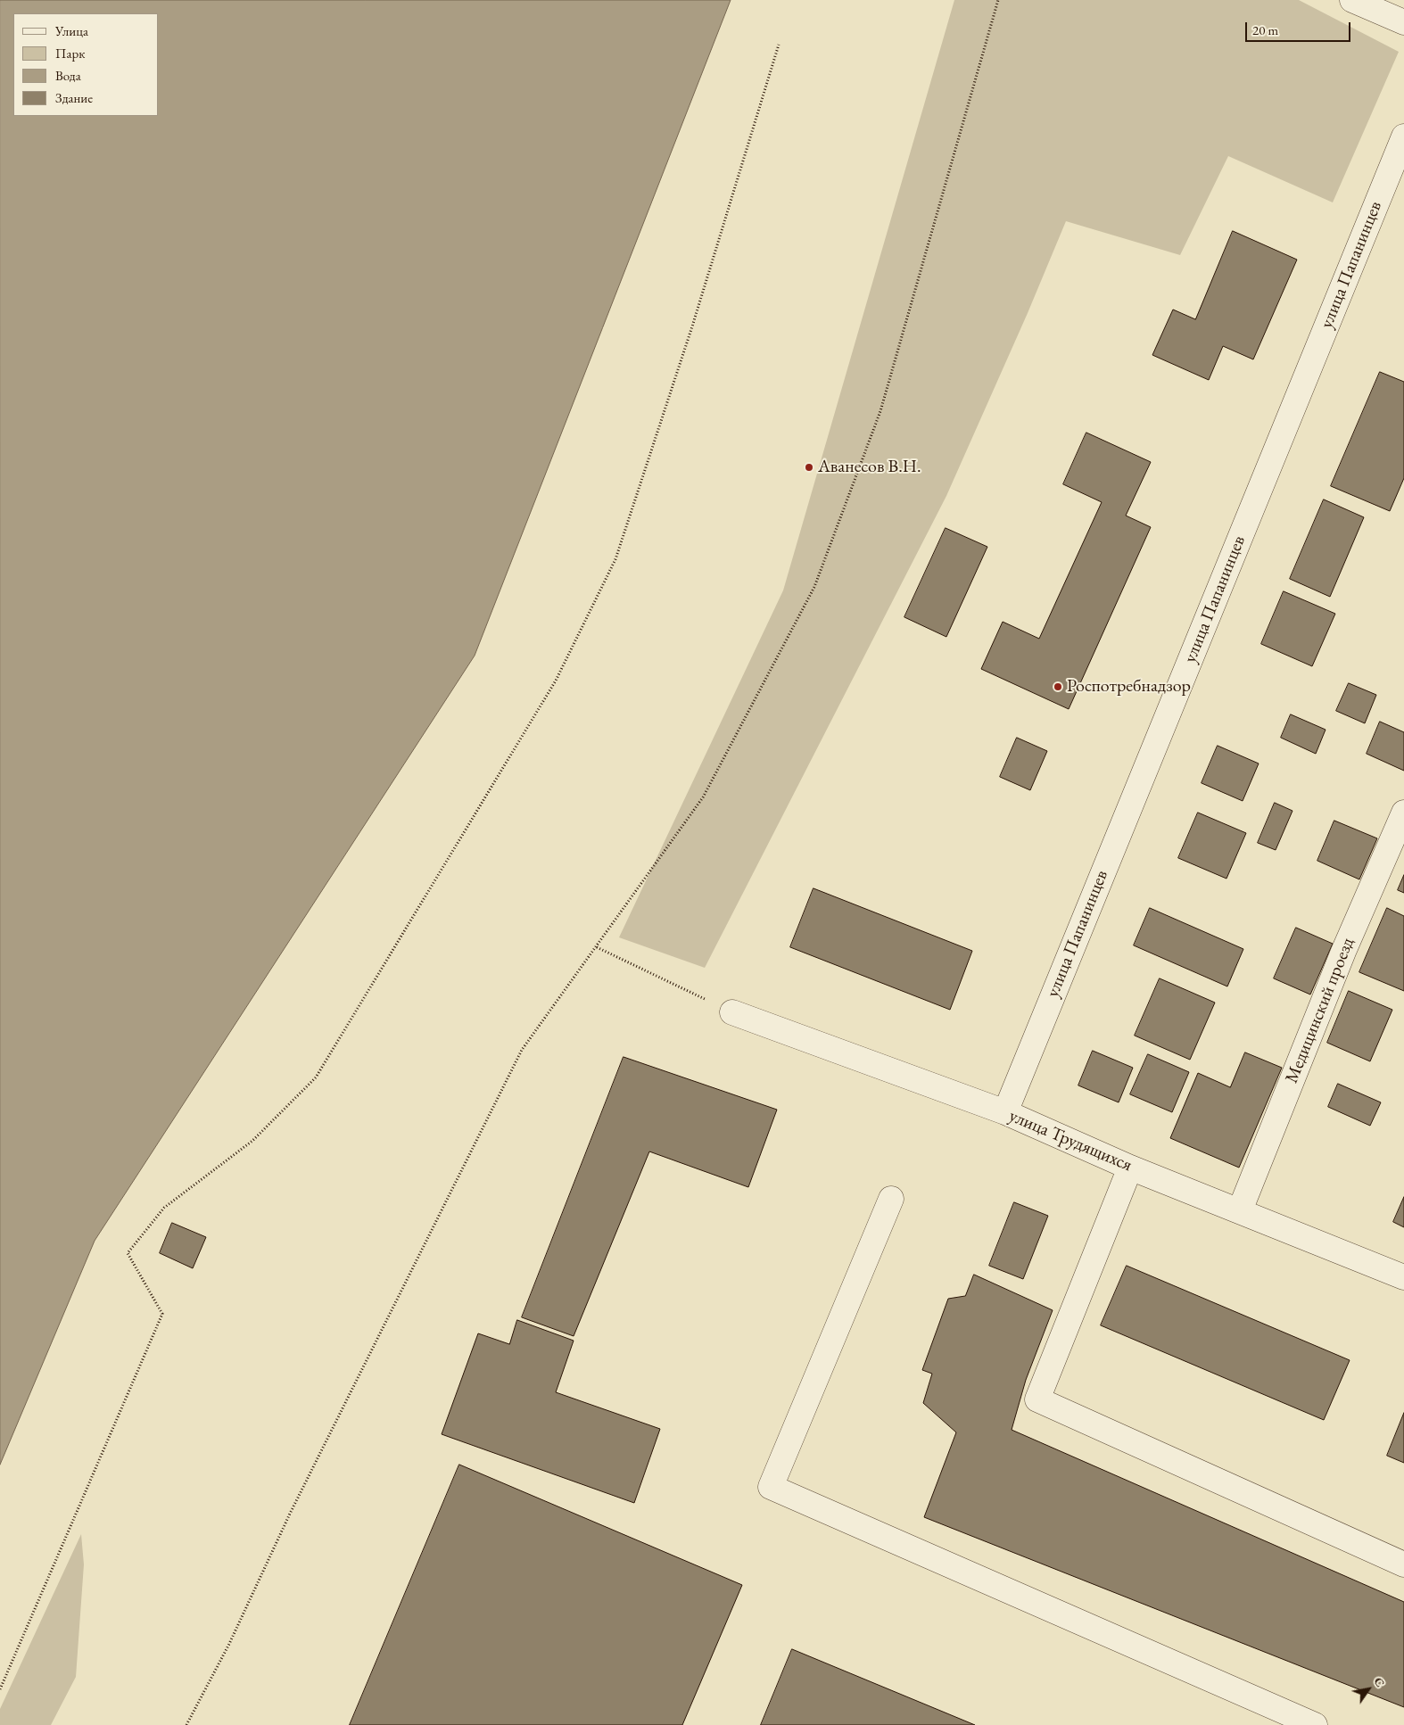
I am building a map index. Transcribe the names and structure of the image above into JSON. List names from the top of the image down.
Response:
{
  "streets": {
    "street": ["улица Папанинцев", "Медицинский проезд", "улица Трудящихся"]
  },
  "crossings": [
    ["улица Папанинцев", "улица Трудящихся"],
    ["Медицинский проезд", "улица Трудящихся"]
  ],
  "places": ["Аванесов В.Н.", "Роспотребнадзор"],
  "legend": [
    "Улица",
    "Парк",
    "Вода",
    "Здание"
  ],
  "scale_bar": "20 m",
  "north": "top right"
}
